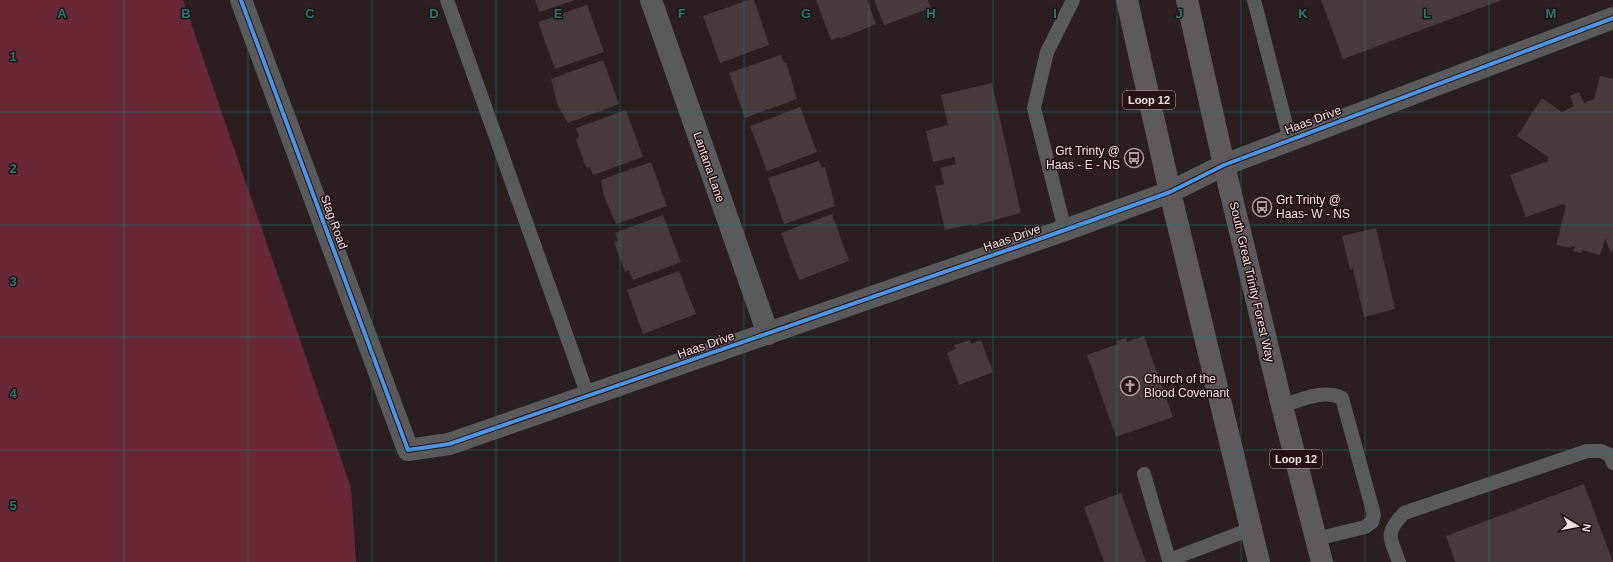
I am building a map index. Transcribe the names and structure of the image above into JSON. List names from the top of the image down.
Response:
{
  "streets": {
    "main road": ["Loop 12", "South Great Trinity Forest Way"],
    "street": ["Haas Drive", "Lantana Lane", "Stag Road"]
  },
  "crossings": [
    ["Loop 12", "Haas Drive"],
    ["Haas Drive", "Lantana Lane"],
    ["Haas Drive", "Stag Road"],
    ["Haas Drive", "South Great Trinity Forest Way"]
  ],
  "places": {
    "bus stop": ["Grt Trinty @ Haas - E - NS", "Grt Trinty @ Haas- W - NS"],
    "church": ["Church of the Blood Covenant"]
  },
  "north": "right",
  "grid": {
    "columns": [
      "A",
      "B",
      "C",
      "D",
      "E",
      "F",
      "G",
      "H",
      "I",
      "J",
      "K",
      "L",
      "M"
    ],
    "rows": [
      "1",
      "2",
      "3",
      "4",
      "5"
    ]
  }
}
